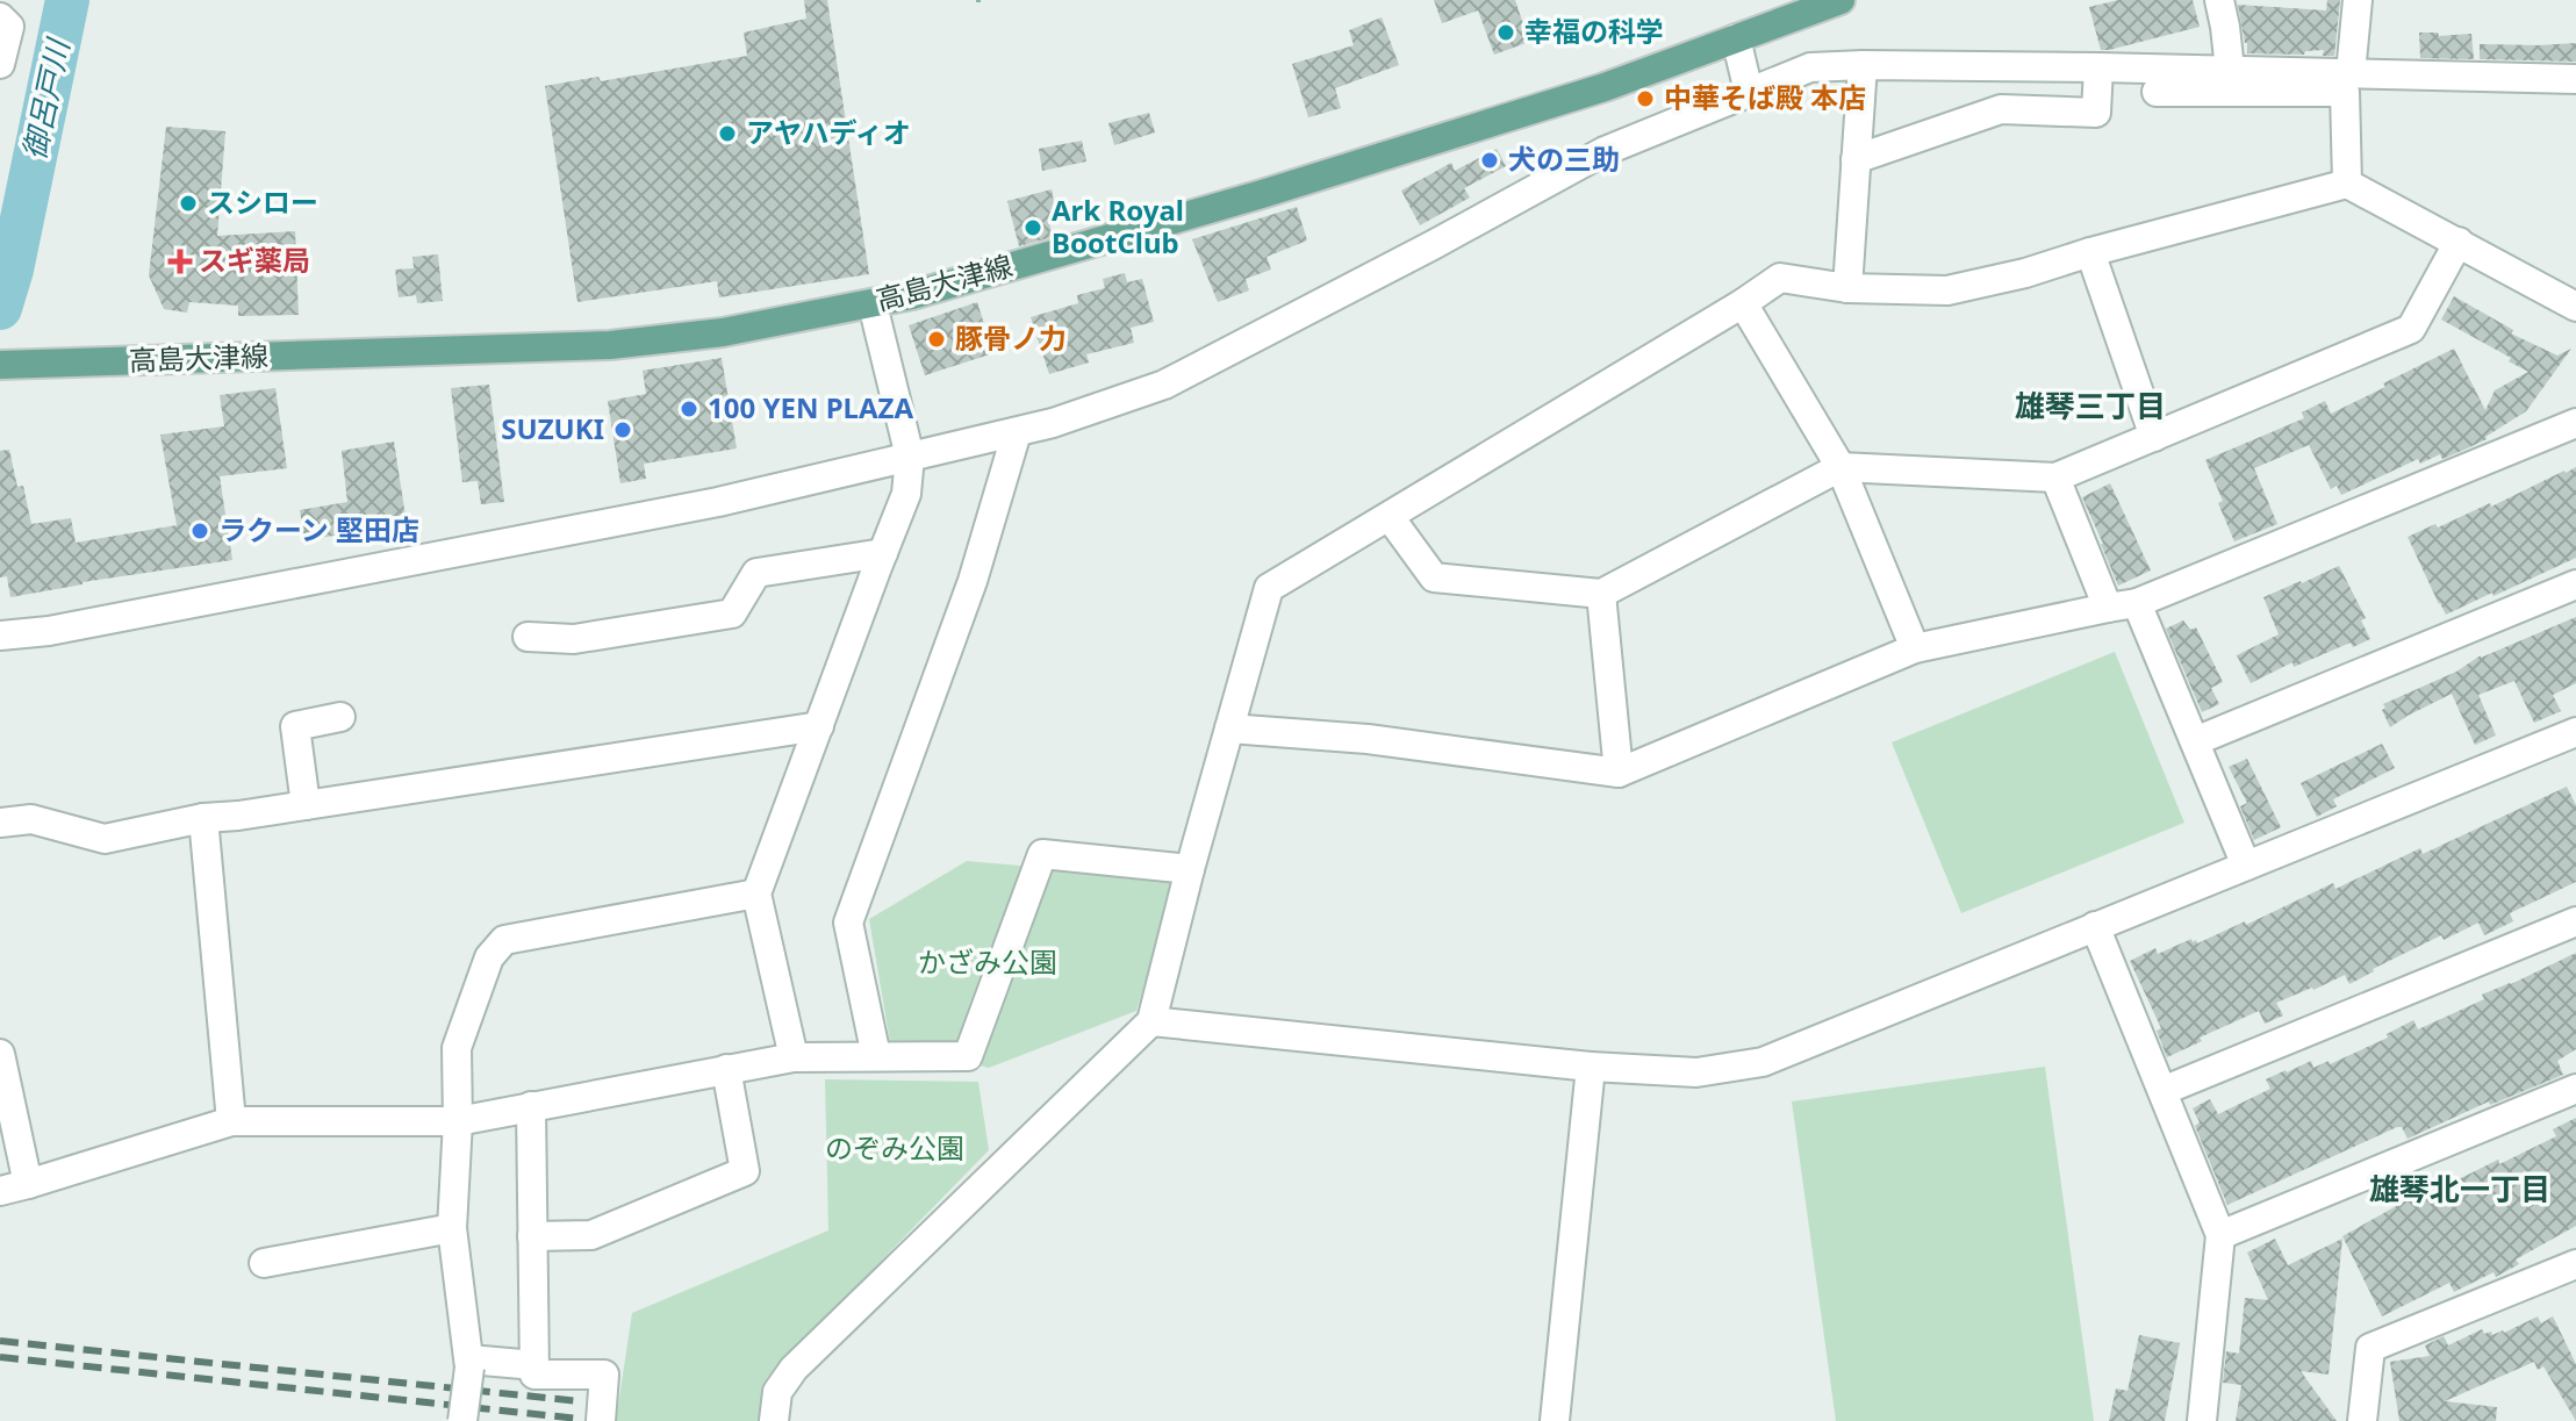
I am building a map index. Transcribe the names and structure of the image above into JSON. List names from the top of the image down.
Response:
{
  "streets": {
    "main road": ["高島大津線"]
  },
  "districts": ["雄琴三丁目", "雄琴北一丁目"],
  "water": ["御呂戸川"],
  "parks": ["かざみ公園", "のぞみ公園"],
  "places": {
    "other": [
      "幸福の科学",
      "中華そば殿 本店",
      "アヤハディオ",
      "犬の三助",
      "スシロー",
      "Ark Royal BootClub",
      "豚骨ノ力",
      "100 YEN PLAZA",
      "SUZUKI",
      "ラクーン 堅田店"
    ],
    "health": ["スギ薬局"]
  }
}
